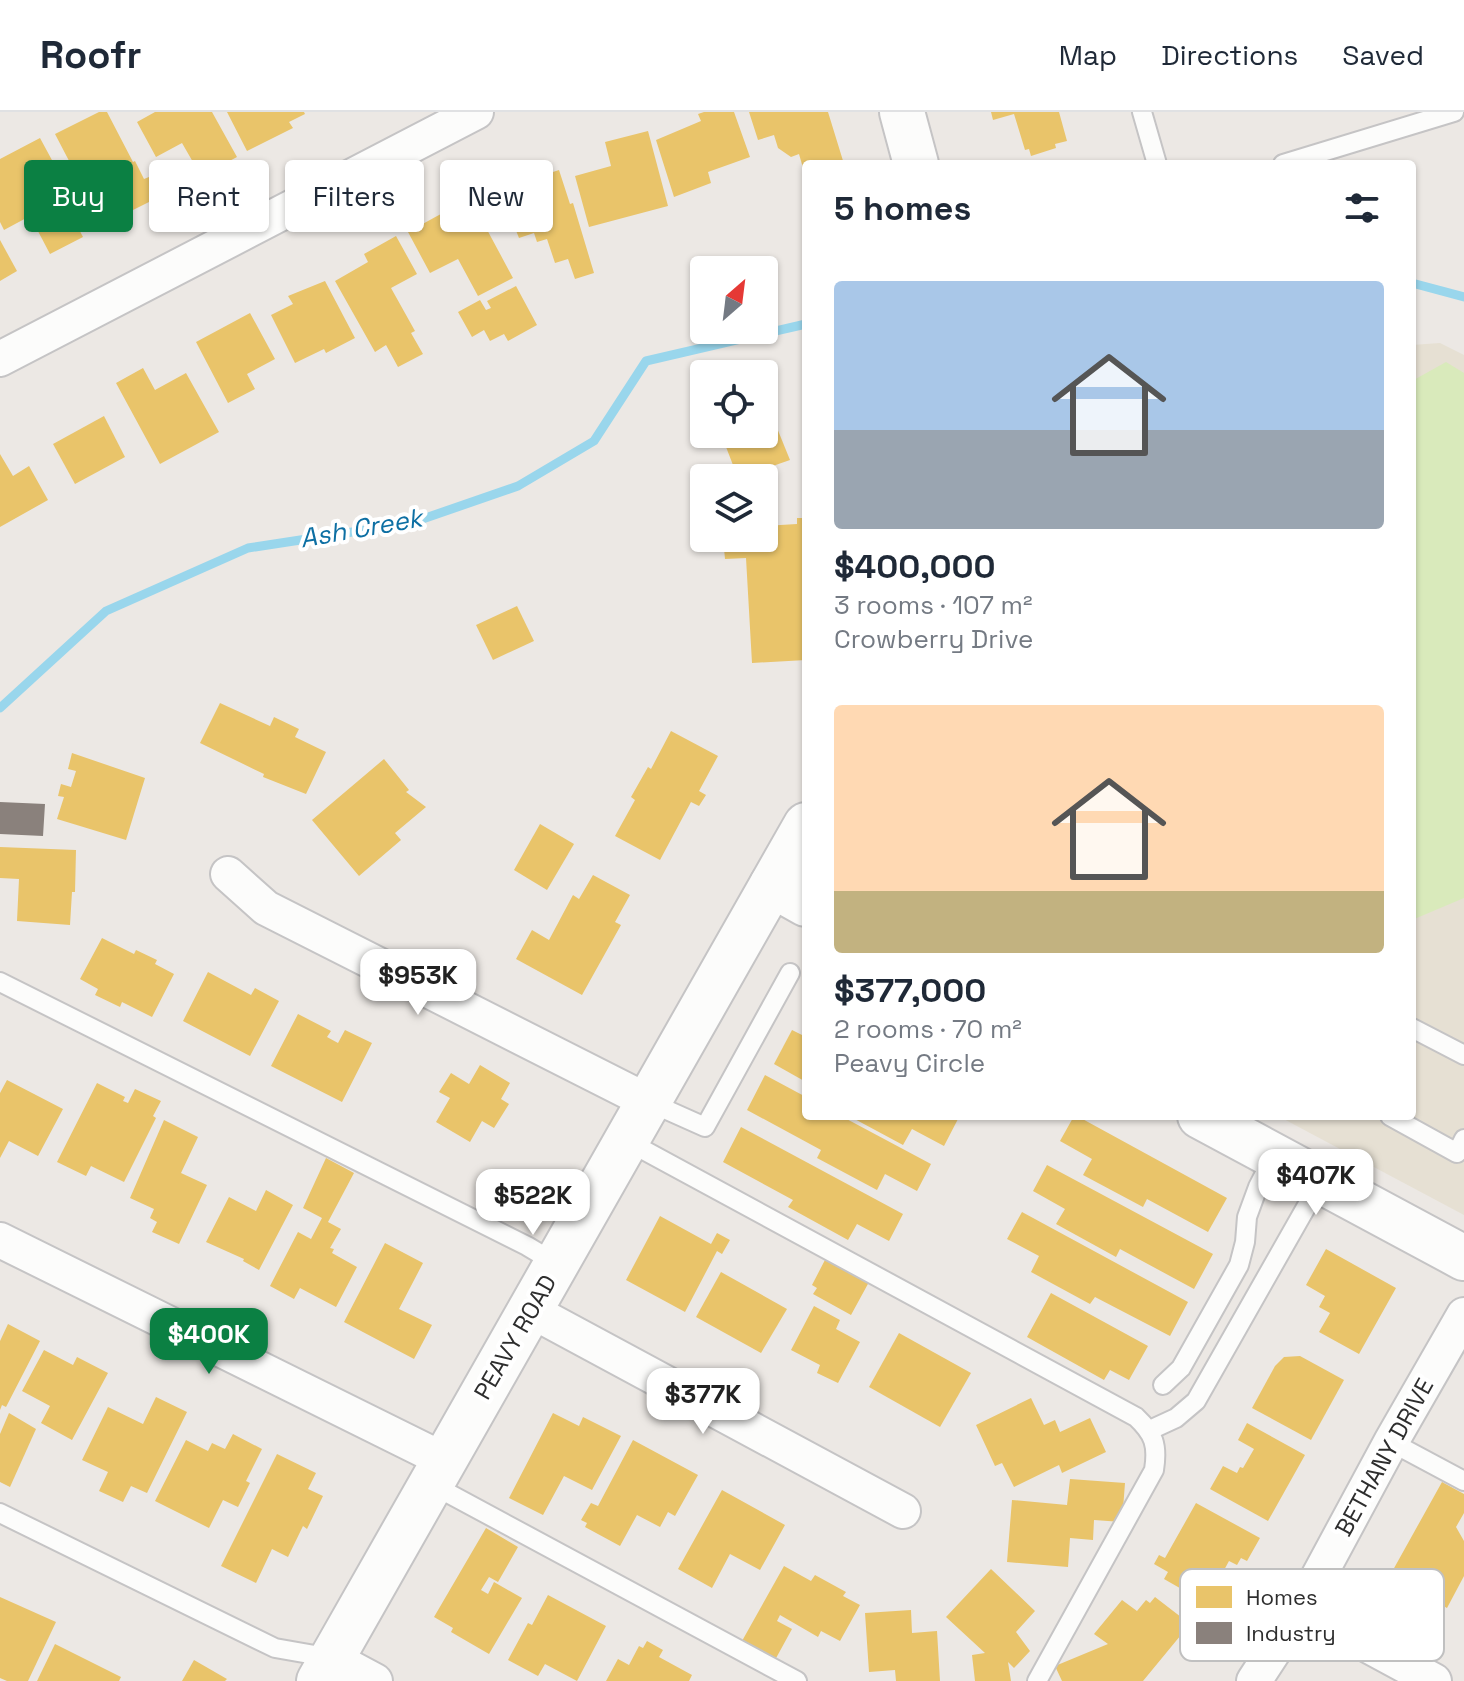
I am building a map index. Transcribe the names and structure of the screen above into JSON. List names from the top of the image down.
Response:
{
  "streets": {
    "street": ["PEAVY ROAD", "BETHANY DRIVE"]
  },
  "water": ["Ash Creek"],
  "legend": ["Homes", "Industry"],
  "north": "top right",
  "page": {
    "header": "Roofr",
    "nav": ["Map", "Directions", "Saved"],
    "chip": [
      "Buy",
      "Rent",
      "Filters",
      "New"
    ],
    "heading": "5 homes",
    "list": [
      {
        "name": "$400,000",
        "note": "3 rooms · 107 m² · Crowberry Drive"
      },
      {
        "name": "$377,000",
        "note": "2 rooms · 70 m² · Peavy Circle"
      }
    ],
    "price": [
      "$953K",
      "$407K",
      "$522K",
      "$400K",
      "$377K"
    ]
  }
}
